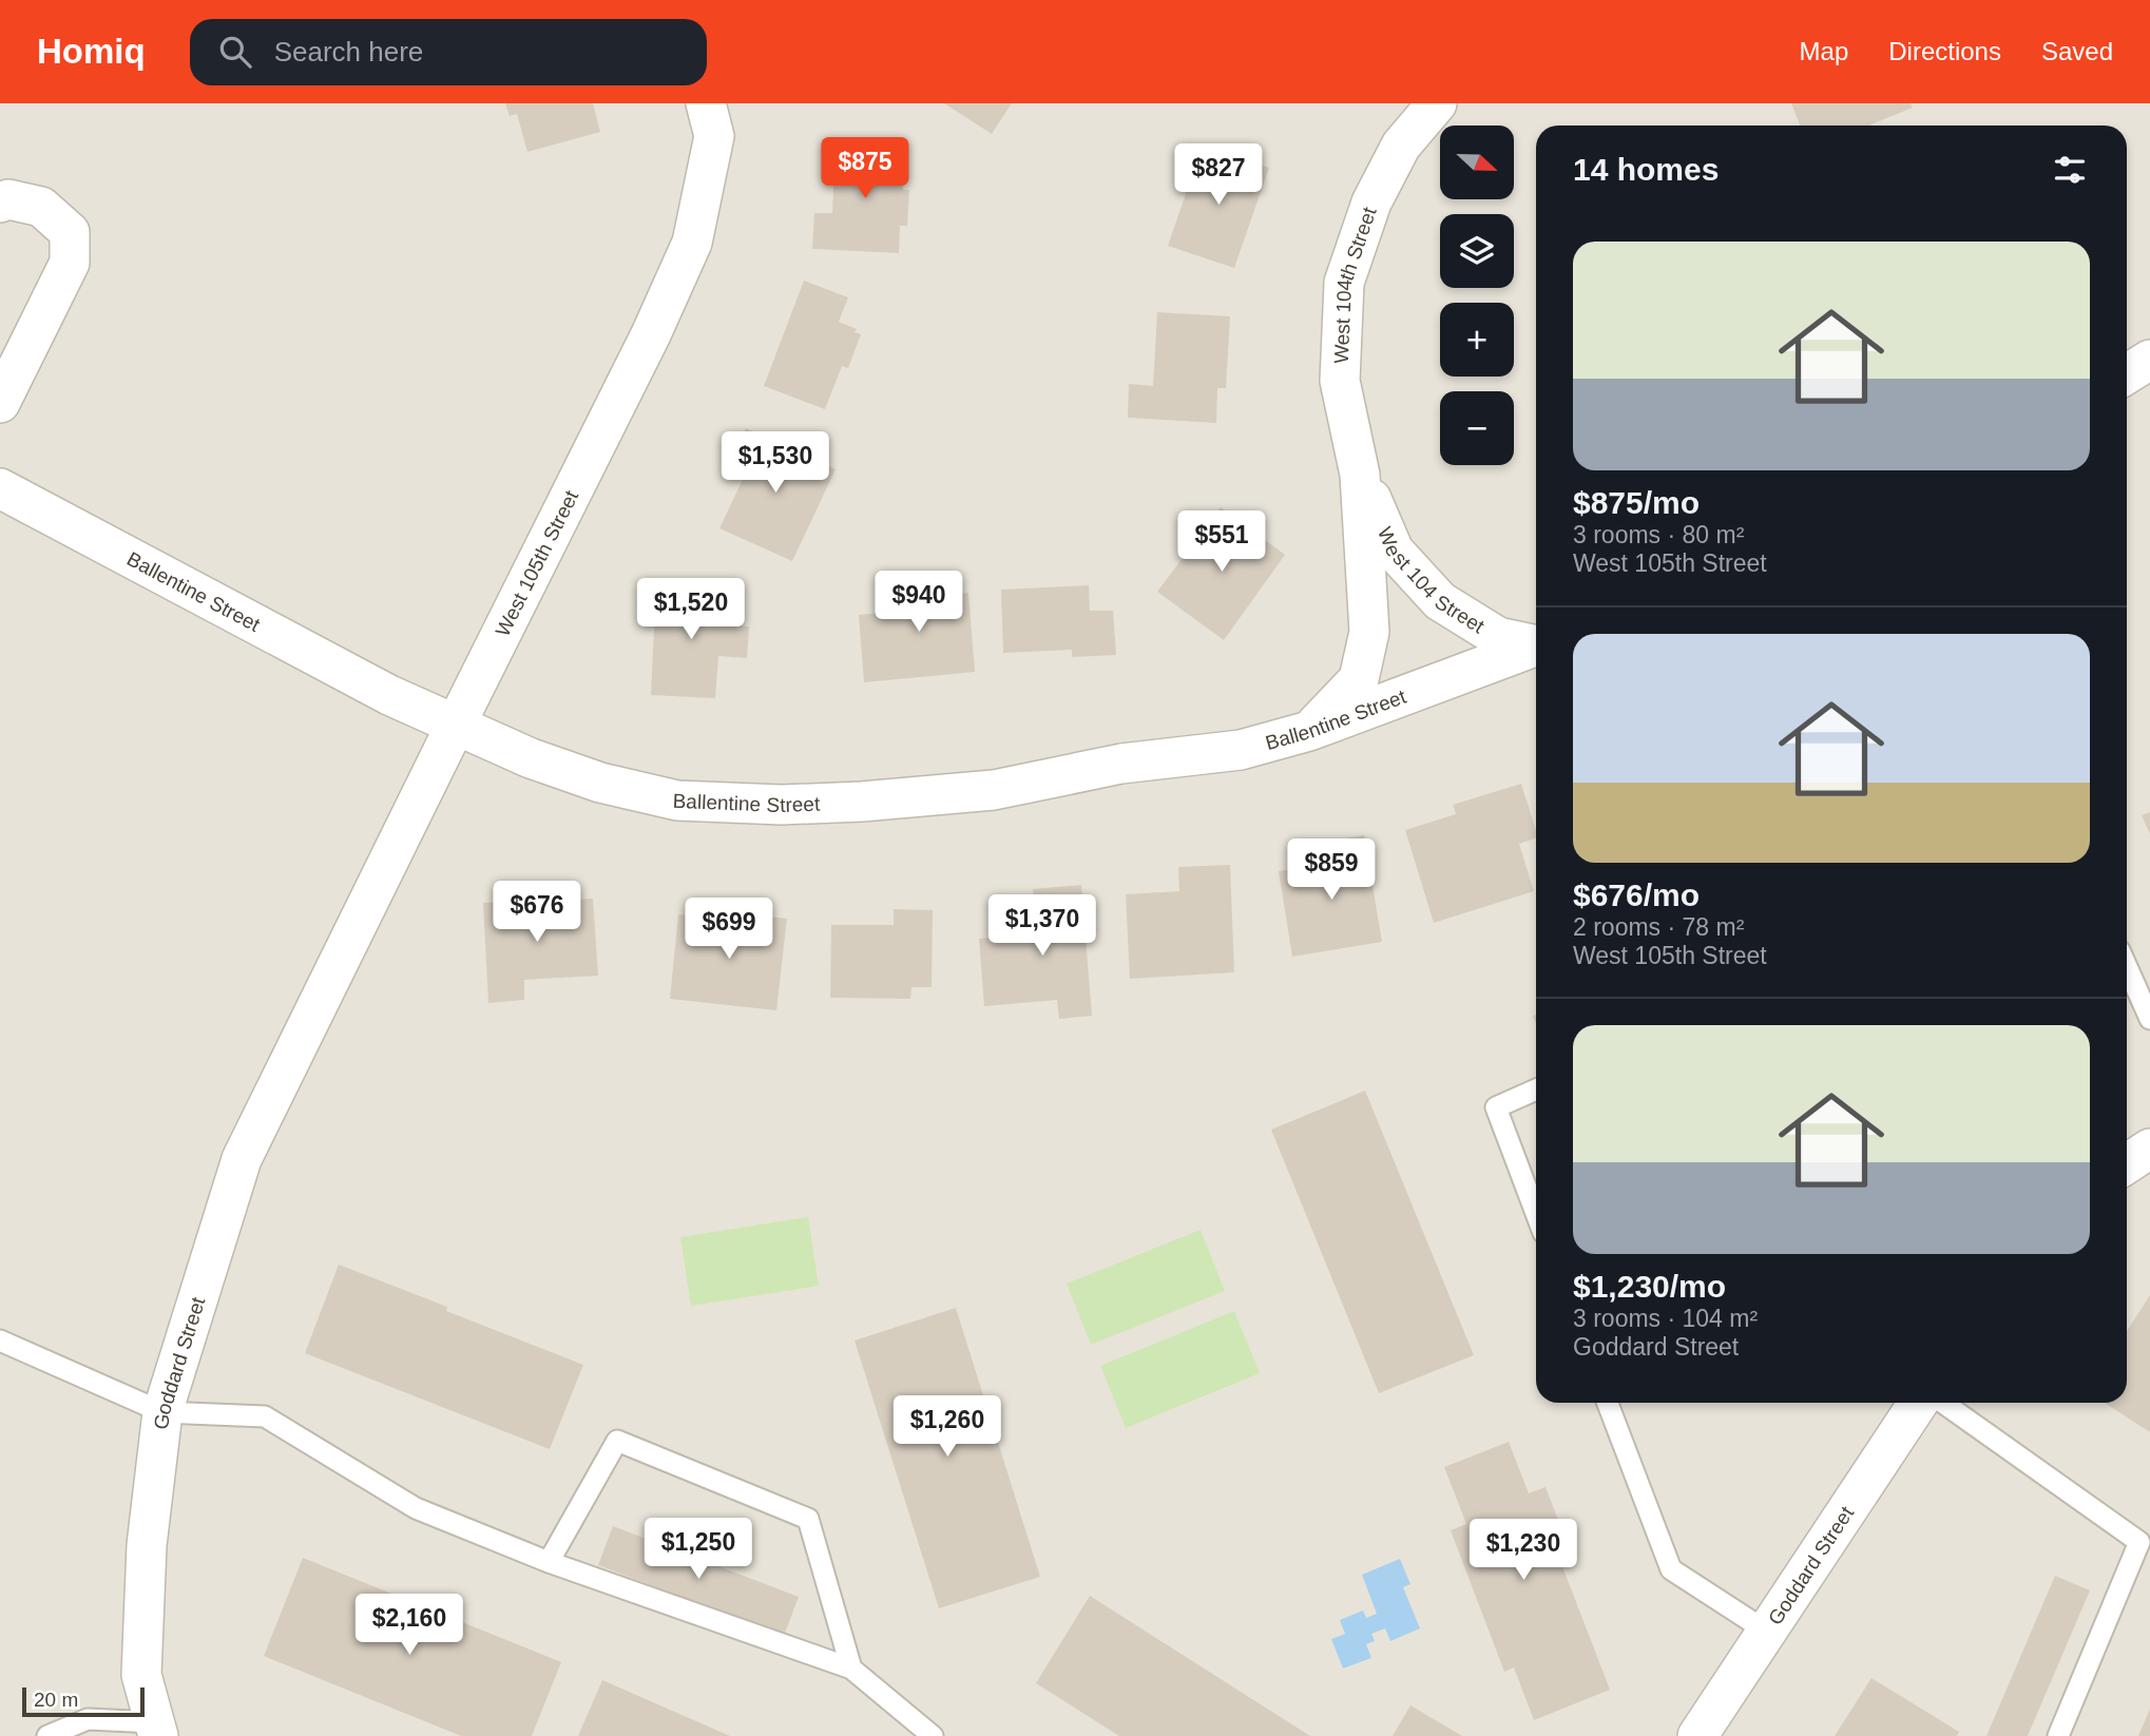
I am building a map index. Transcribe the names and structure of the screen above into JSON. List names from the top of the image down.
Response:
{
  "streets": {
    "street": [
      "West 104th Street",
      "West 105th Street",
      "West 104 Street",
      "Ballentine Street",
      "Goddard Street"
    ]
  },
  "crossings": [
    ["West 104th Street", "West 104 Street"],
    ["West 104th Street", "Ballentine Street"],
    ["West 105th Street", "Ballentine Street"],
    ["West 105th Street", "Goddard Street"]
  ],
  "scale_bar": "20 m",
  "north": "right",
  "page": {
    "header": "Homiq",
    "search": "Search here",
    "nav": ["Map", "Directions", "Saved"],
    "map_buttons": ["+", "−"],
    "heading": "14 homes",
    "price": [
      "$875",
      "$827",
      "$1,530",
      "$551",
      "$940",
      "$1,520",
      "$859",
      "$676",
      "$1,370",
      "$699",
      "$1,260",
      "$1,250",
      "$1,230",
      "$2,160"
    ],
    "list": [
      {
        "name": "$875/mo",
        "note": "3 rooms · 80 m² · West 105th Street"
      },
      {
        "name": "$676/mo",
        "note": "2 rooms · 78 m² · West 105th Street"
      },
      {
        "name": "$1,230/mo",
        "note": "3 rooms · 104 m² · Goddard Street"
      }
    ],
    "scale": "20 m"
  }
}
